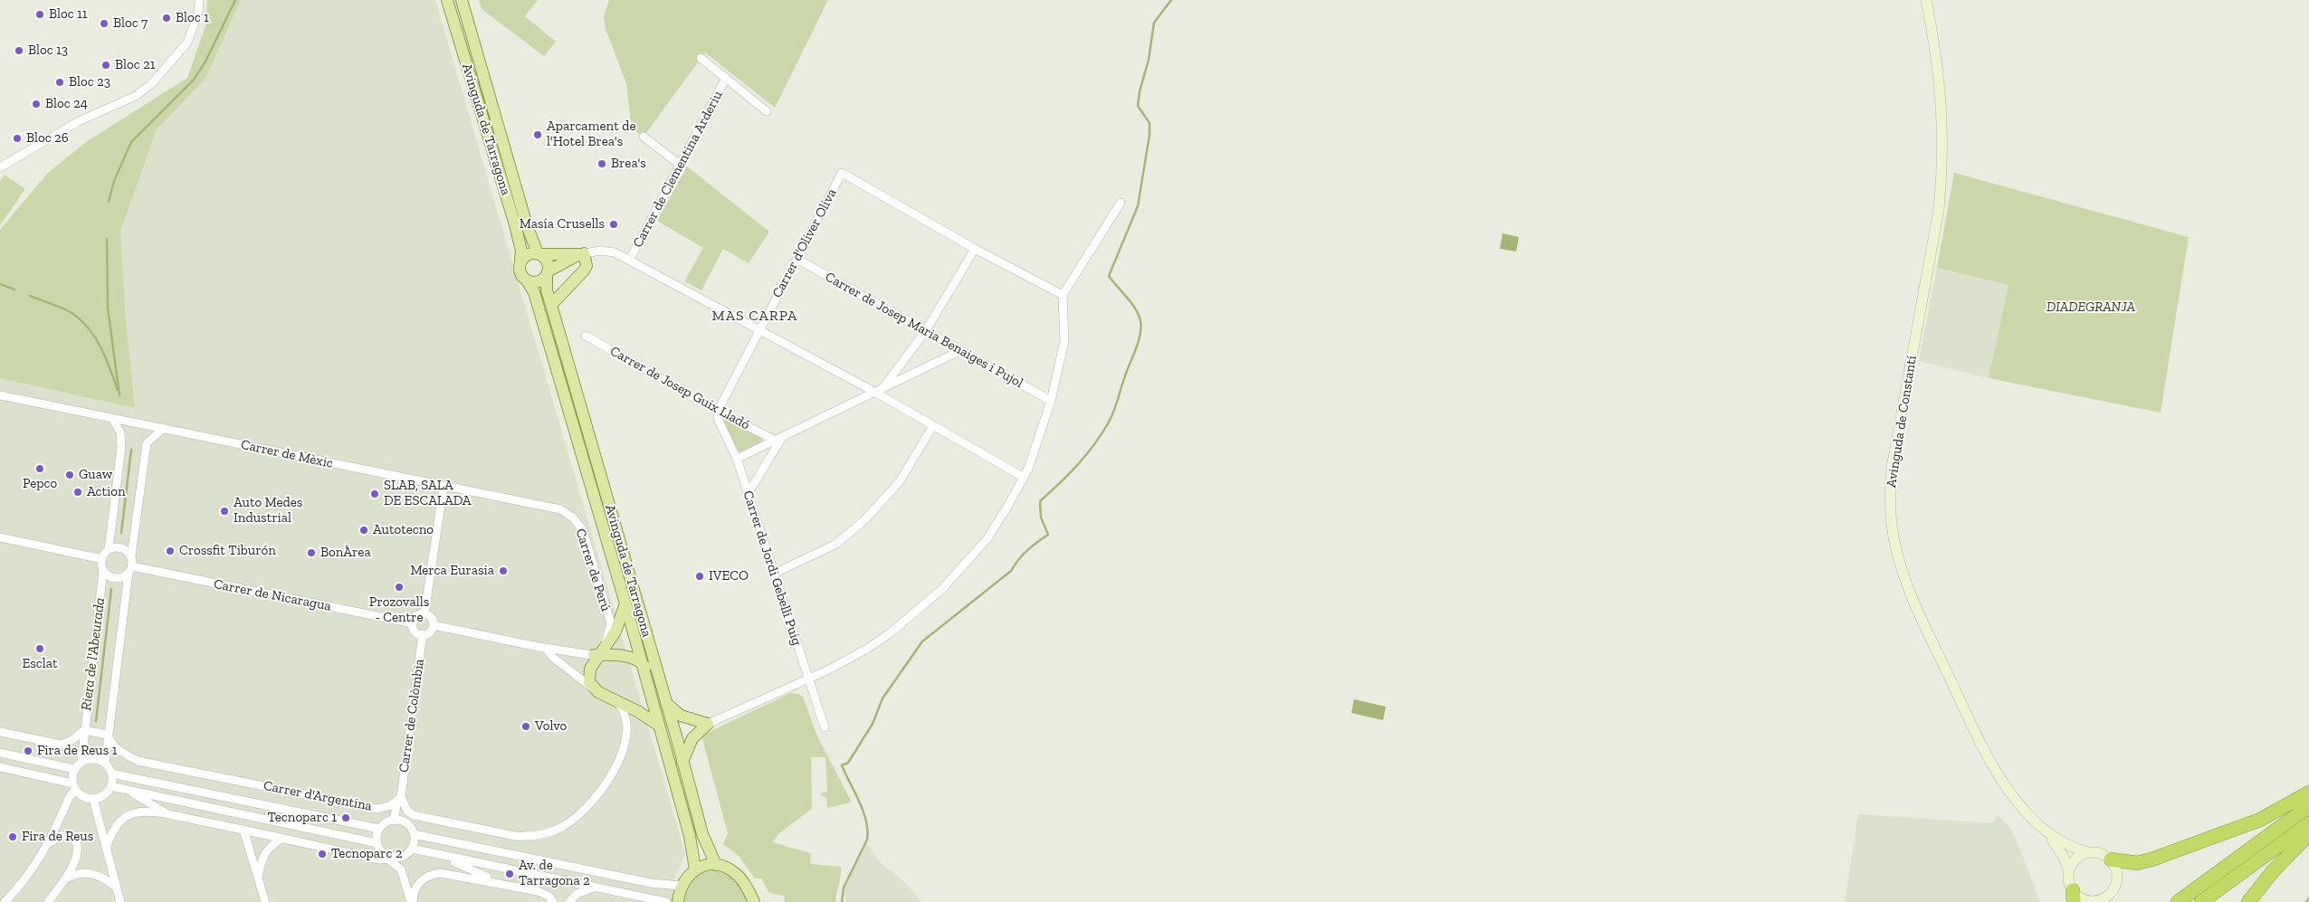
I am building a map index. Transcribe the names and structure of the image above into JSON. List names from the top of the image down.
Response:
{
  "streets": {
    "main road": ["Avinguda de Tarragona", "Avinguda de Constantí"],
    "street": [
      "Carrer de Clementina Arderiu",
      "Carrer d'Oliver Oliva",
      "Carrer de Josep Maria Benaiges i Pujol",
      "Carrer de Josep Guix Lladó",
      "Carrer de Mèxic",
      "Carrer de Jordi Gebellí Puig",
      "Carrer de Perú",
      "Carrer de Nicaragua",
      "Carrer de Colòmbia",
      "Carrer d'Argentina"
    ]
  },
  "crossings": [
    ["Carrer d'Oliver Oliva", "Carrer de Josep Maria Benaiges i Pujol"],
    ["Carrer d'Oliver Oliva", "Carrer de Josep Guix Lladó"],
    ["Carrer d'Oliver Oliva", "Carrer de Jordi Gebellí Puig"],
    ["Carrer de Josep Guix Lladó", "Carrer de Jordi Gebellí Puig"],
    ["Carrer de Mèxic", "Carrer de Perú"],
    ["Carrer de Nicaragua", "Carrer de Colòmbia"],
    ["Carrer de Colòmbia", "Carrer d'Argentina"]
  ],
  "districts": ["MAS CARPA"],
  "water": ["Riera de l'Abeurada"],
  "parks": ["DIADEGRANJA"],
  "places": [
    "Bloc 11",
    "Bloc 1",
    "Bloc 7",
    "Bloc 13",
    "Bloc 21",
    "Bloc 23",
    "Bloc 24",
    "Aparcament de l'Hotel Brea's",
    "Bloc 26",
    "Brea's",
    "Masía Crusells",
    "Pepco",
    "Guaw",
    "Action",
    "SLAB, SALA DE ESCALADA",
    "Auto Medes Industrial",
    "Autotecno",
    "Crossfit Tiburón",
    "BonÀrea",
    "Merca Eurasia",
    "IVECO",
    "Prozovalls - Centre",
    "Esclat",
    "Volvo",
    "Fira de Reus 1",
    "Tecnoparc 1",
    "Fira de Reus",
    "Tecnoparc 2",
    "Av. de Tarragona 2"
  ]
}
